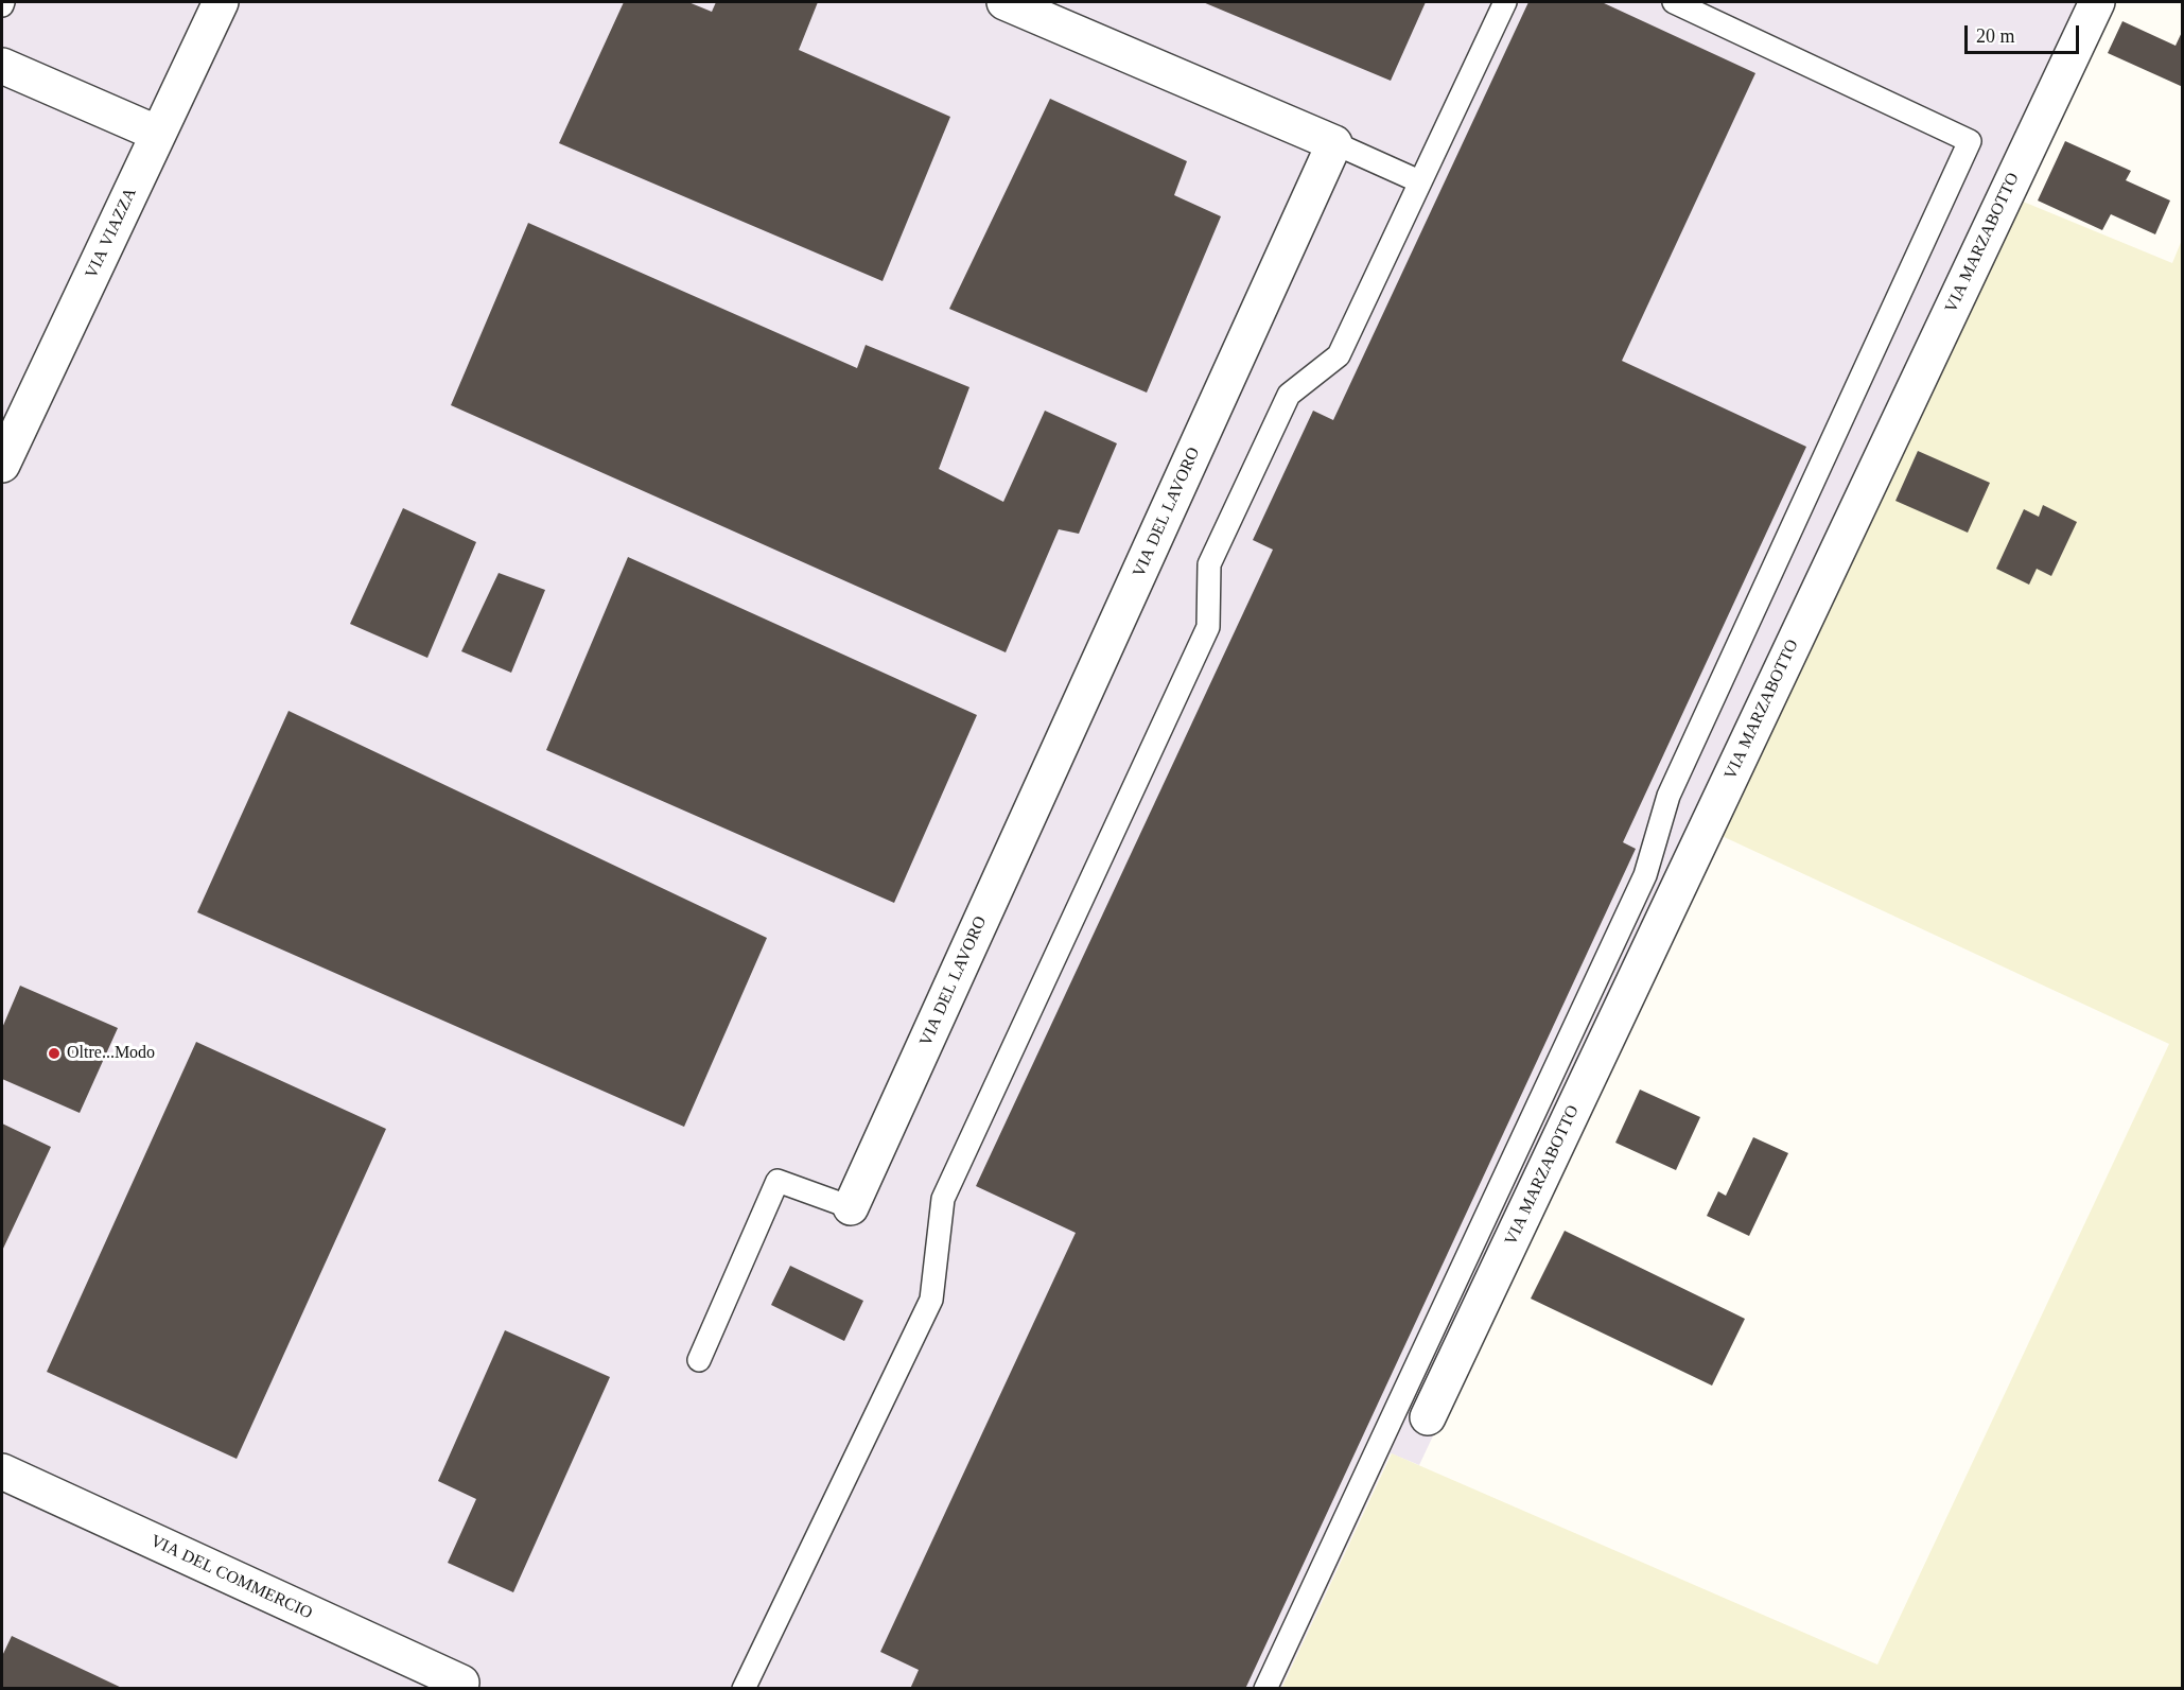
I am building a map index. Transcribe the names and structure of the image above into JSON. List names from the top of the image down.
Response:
{
  "streets": {
    "street": [
      "VIA VIAZZA",
      "VIA MARZABOTTO",
      "VIA DEL LAVORO",
      "VIA DEL COMMERCIO"
    ]
  },
  "places": ["Oltre...Modo"],
  "scale_bar": "20 m"
}
